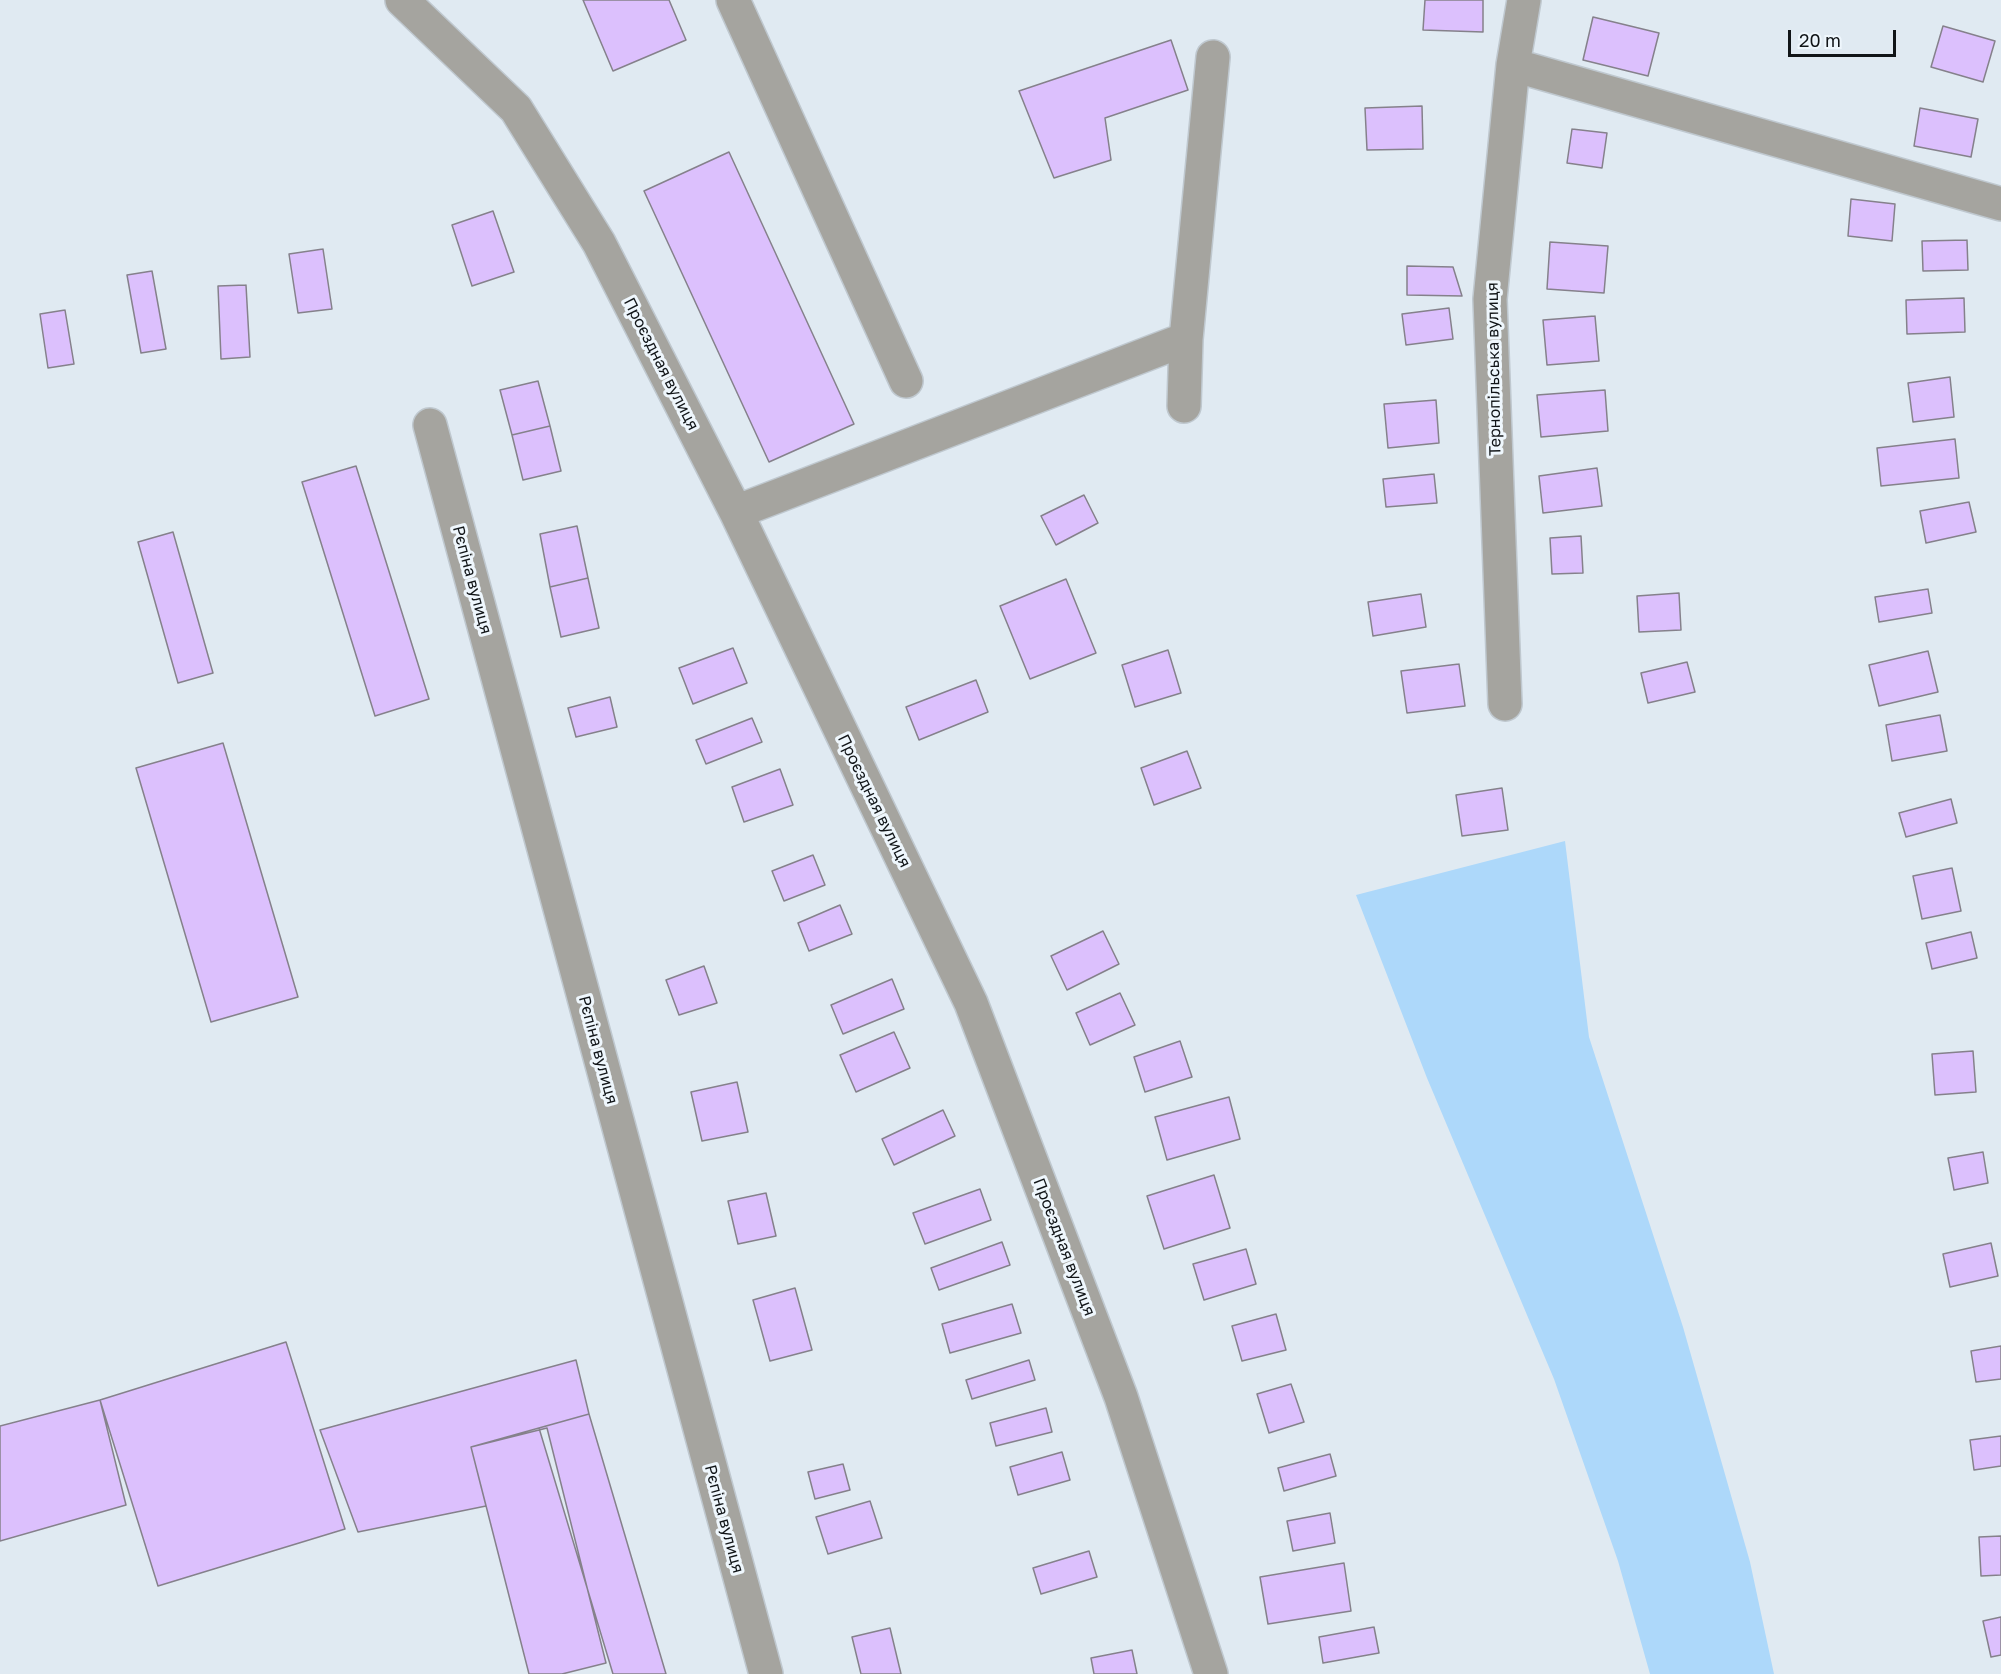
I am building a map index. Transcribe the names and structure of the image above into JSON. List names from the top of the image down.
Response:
{
  "streets": {
    "street": ["Проєздная вулиця", "Тернопільська вулиця", "Рєпіна вулиця"]
  },
  "scale_bar": "20 m"
}
